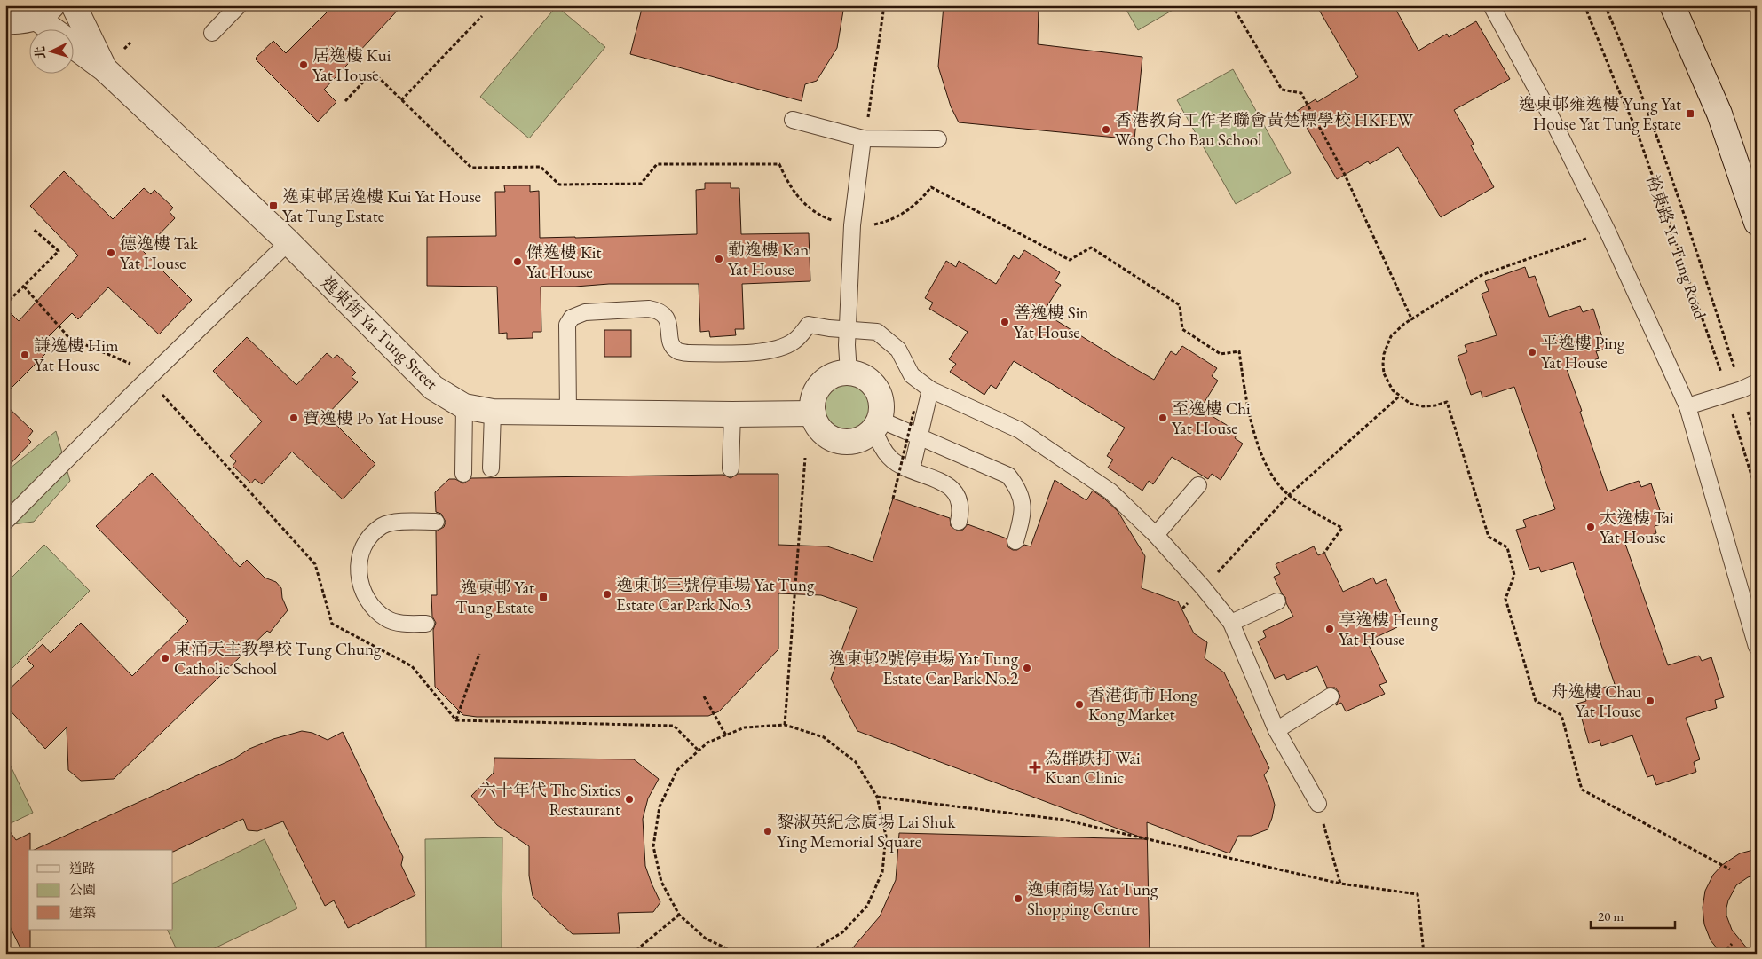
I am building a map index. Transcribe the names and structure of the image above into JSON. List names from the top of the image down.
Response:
{
  "streets": {
    "street": ["逸東街 Yat Tung Street"],
    "path": ["裕東路 Yu Tung Road"]
  },
  "places": {
    "other": [
      "居逸樓 Kui Yat House",
      "香港教育工作者聯會黃楚標學校 HKFEW Wong Cho Bau School",
      "德逸樓 Tak Yat House",
      "勤逸樓 Kan Yat House",
      "傑逸樓 Kit Yat House",
      "善逸樓 Sin Yat House",
      "平逸樓 Ping Yat House",
      "謙逸樓 Him Yat House",
      "寶逸樓 Po Yat House",
      "至逸樓 Chi Yat House",
      "太逸樓 Tai Yat House",
      "逸東邨三號停車場 Yat Tung Estate Car Park No.3",
      "享逸樓 Heung Yat House",
      "東涌天主教學校 Tung Chung Catholic School",
      "逸東邨2號停車場 Yat Tung Estate Car Park No.2",
      "舟逸樓 Chau Yat House",
      "香港街市 Hong Kong Market",
      "六十年代 The Sixties Restaurant",
      "黎淑英紀念廣場 Lai Shuk Ying Memorial Square",
      "逸東商場 Yat Tung Shopping Centre"
    ],
    "transit": ["逸東邨雍逸樓 Yung Yat House Yat Tung Estate", "逸東邨居逸樓 Kui Yat House Yat Tung Estate", "逸東邨 Yat Tung Estate"],
    "health": ["為群跌打 Wai Kuan Clinic"]
  },
  "legend": ["道路", "公園", "建築"],
  "scale_bar": "20 m",
  "north": "left"
}
